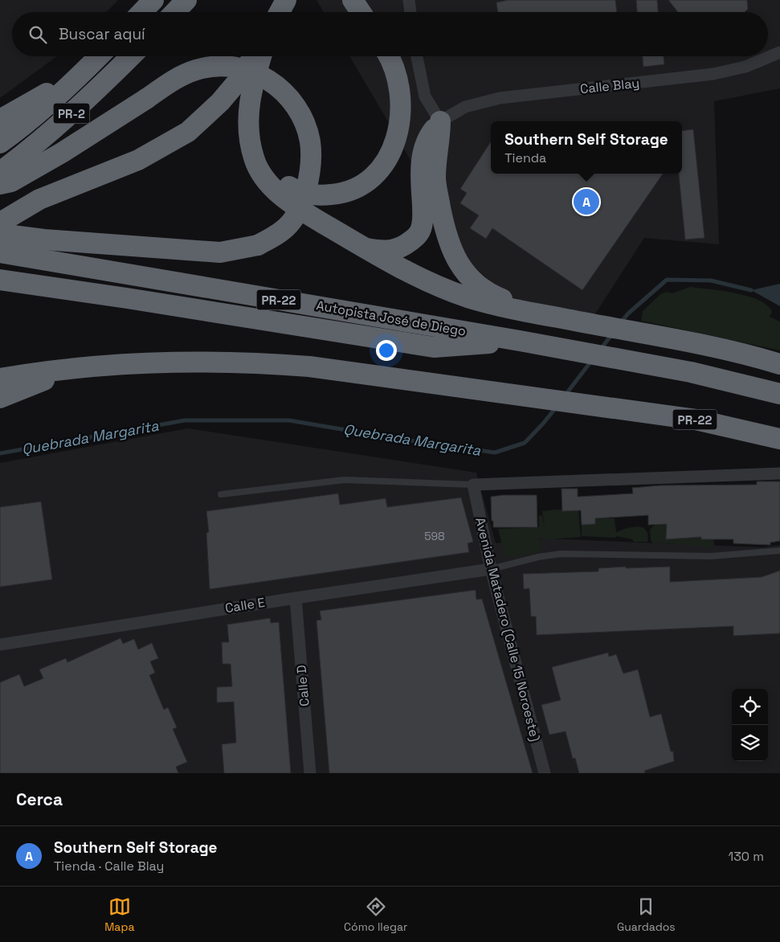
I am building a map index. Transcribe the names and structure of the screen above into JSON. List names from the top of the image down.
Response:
{
  "streets": {
    "highway": ["PR-2", "PR-22", "Autopista José de Diego"],
    "street": [
      "Calle Blay",
      "Calle E",
      "Avenida Matadero (Calle 15 Noroeste)",
      "Calle D"
    ]
  },
  "crossings": [
    ["Calle E", "Avenida Matadero (Calle 15 Noroeste)"],
    ["Calle E", "Calle D"]
  ],
  "water": ["Quebrada Margarita"],
  "house_numbers": ["598"],
  "page": {
    "search": "Buscar aquí",
    "popup": ["Southern Self Storage", "Tienda"],
    "pins": "A",
    "heading": "Cerca",
    "list": [
      {
        "mark": "A",
        "name": "Southern Self Storage",
        "note": "Tienda · Calle Blay",
        "value": "130 m"
      }
    ],
    "nav": ["Mapa", "Cómo llegar", "Guardados"]
  }
}
